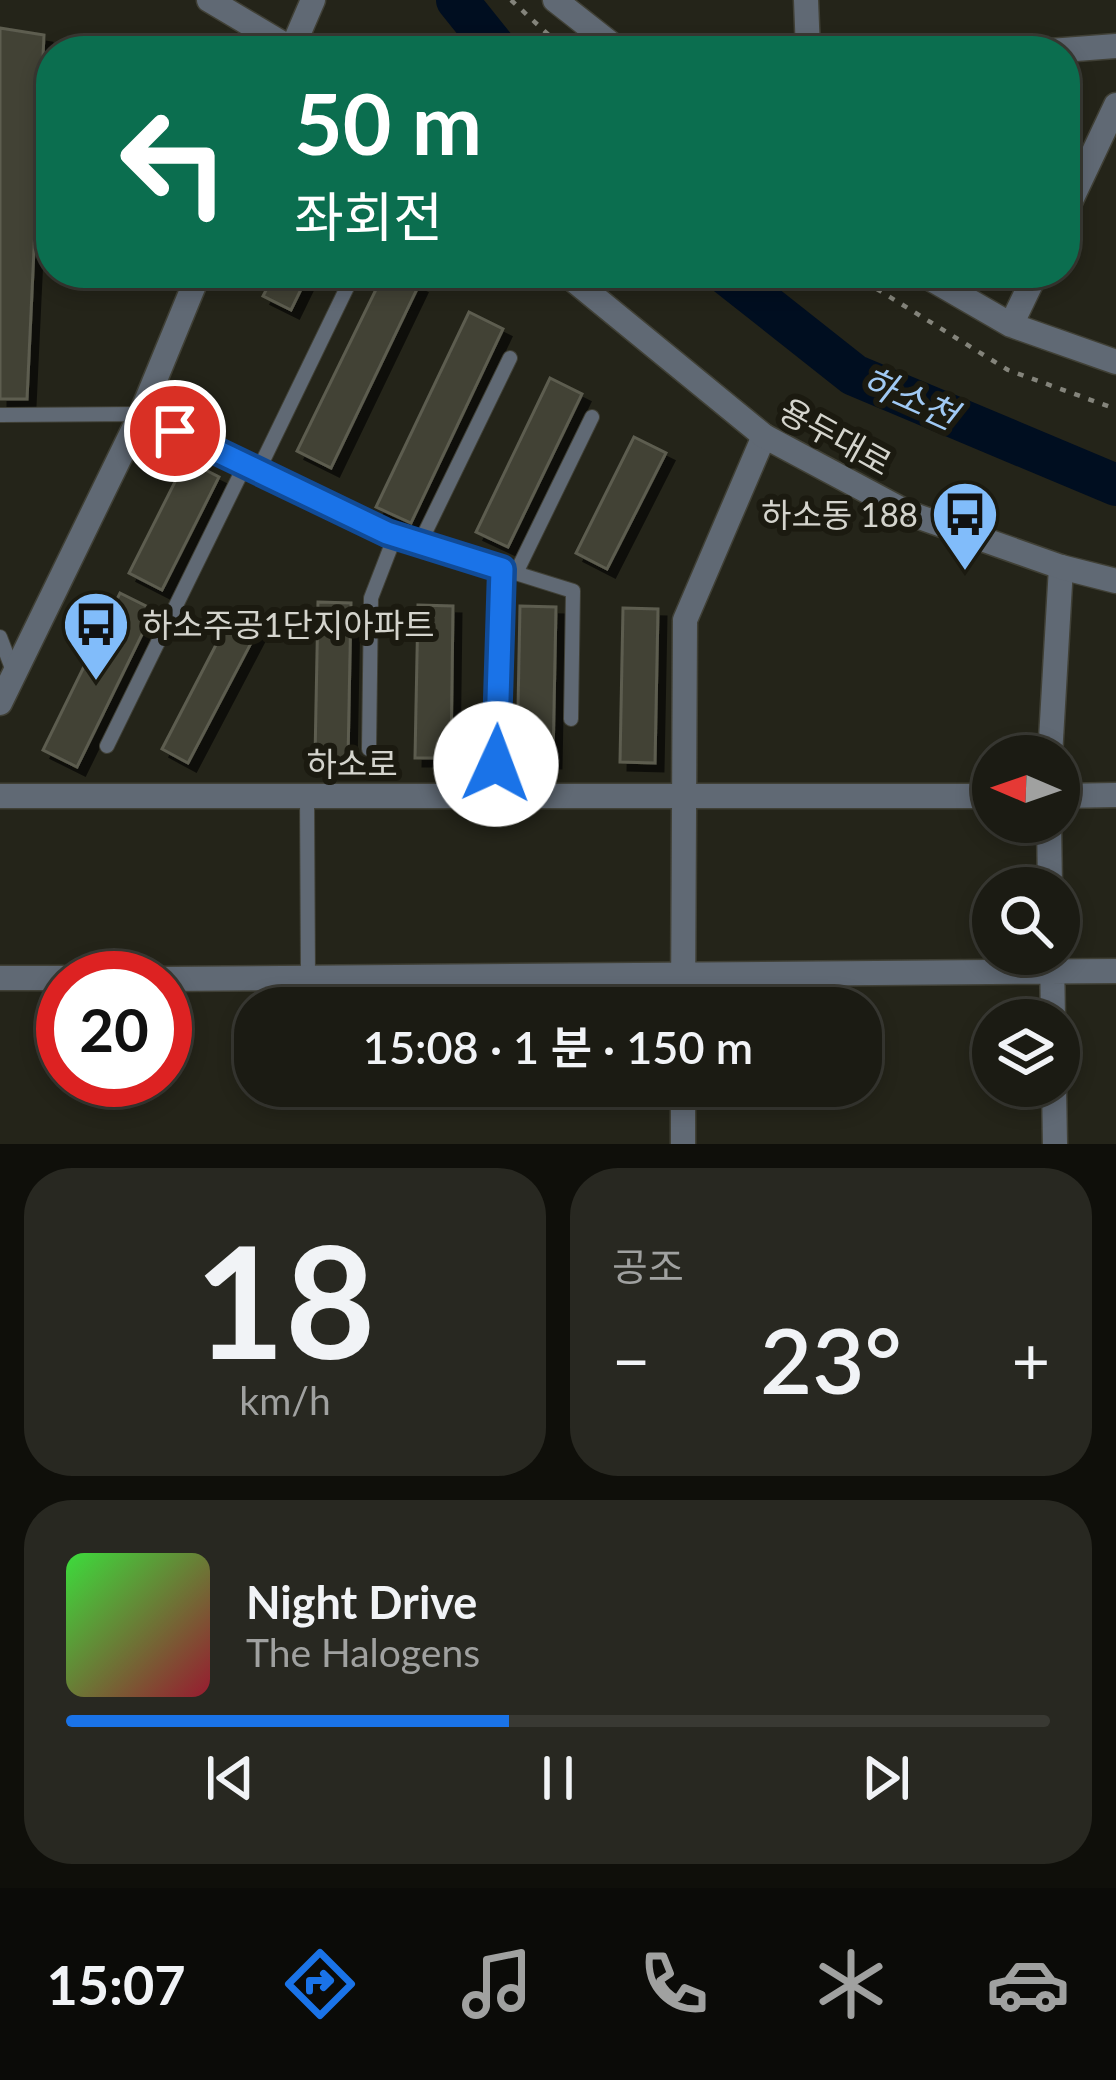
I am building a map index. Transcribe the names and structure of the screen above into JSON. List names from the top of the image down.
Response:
{
  "streets": {
    "street": ["용두대로", "하소로"]
  },
  "water": ["하소천"],
  "places": {
    "bus stop": ["하소동 188", "하소주공1단지아파트"]
  },
  "north": "left",
  "page": {
    "turn": ["50 m", "좌회전"],
    "limit": "20",
    "trip": "15:08 · 1 분 · 150 m",
    "tile": [
      ["18", "km/h"],
      "공조"
    ],
    "heat": ["−", "23°", "+"],
    "song": ["Night Drive", "The Halogens"],
    "tabs": "15:07"
  }
}
